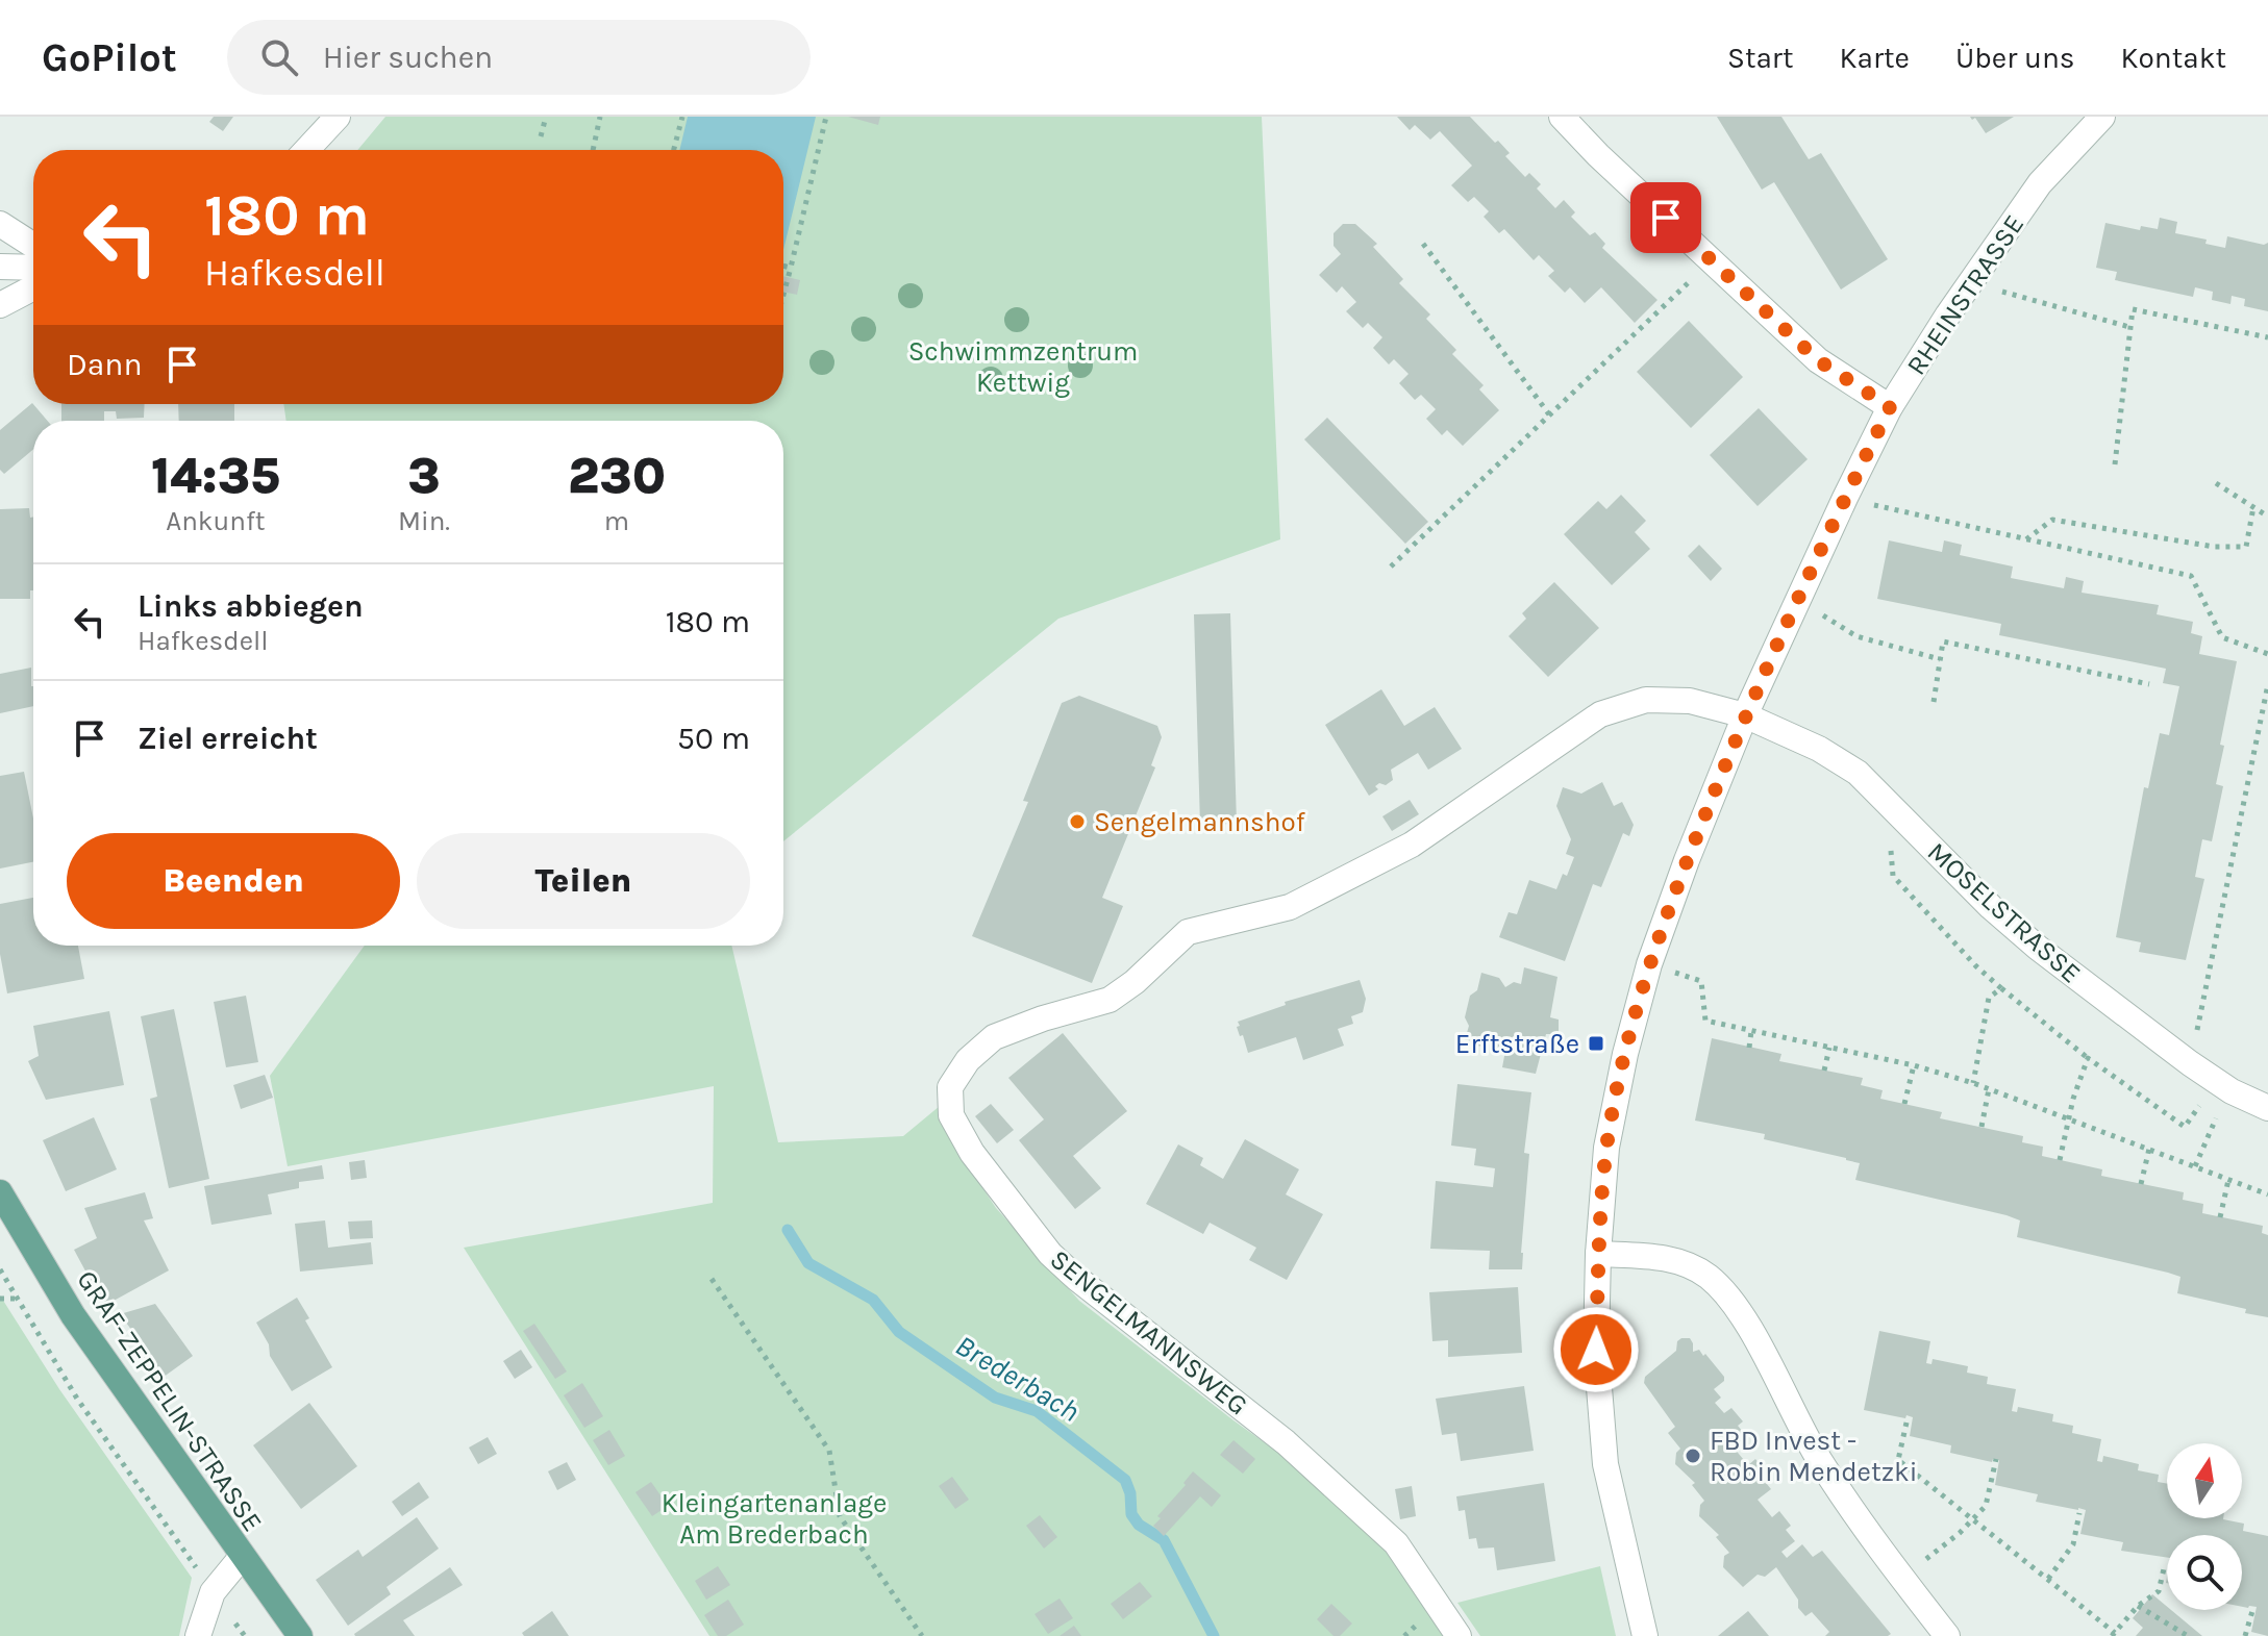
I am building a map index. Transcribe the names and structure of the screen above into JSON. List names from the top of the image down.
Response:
{
  "streets": {
    "main road": ["GRAF-ZEPPELIN-STRASSE"],
    "street": ["RHEINSTRASSE", "MOSELSTRASSE", "SENGELMANNSWEG"]
  },
  "crossings": [
    ["RHEINSTRASSE", "MOSELSTRASSE"],
    ["RHEINSTRASSE", "SENGELMANNSWEG"],
    ["MOSELSTRASSE", "SENGELMANNSWEG"]
  ],
  "water": ["Brederbach"],
  "parks": ["Schwimmzentrum Kettwig", "Kleingartenanlage Am Brederbach"],
  "places": {
    "other": ["Sengelmannshof", "FBD Invest - Robin Mendetzki"],
    "transit": ["Erftstraße"]
  },
  "north": "top",
  "page": {
    "header": "GoPilot",
    "search": "Hier suchen",
    "nav": [
      "Start",
      "Karte",
      "Über uns",
      "Kontakt"
    ],
    "turn": ["180 m", "Hafkesdell"],
    "then": "Dann",
    "eta": [
      "14:35",
      "Ankunft",
      "3",
      "Min.",
      "230",
      "m"
    ],
    "list": [
      {
        "name": "Links abbiegen",
        "note": "Hafkesdell",
        "value": "180 m"
      },
      {
        "name": "Ziel erreicht",
        "value": "50 m"
      }
    ],
    "buttons": ["Beenden", "Teilen"]
  }
}
